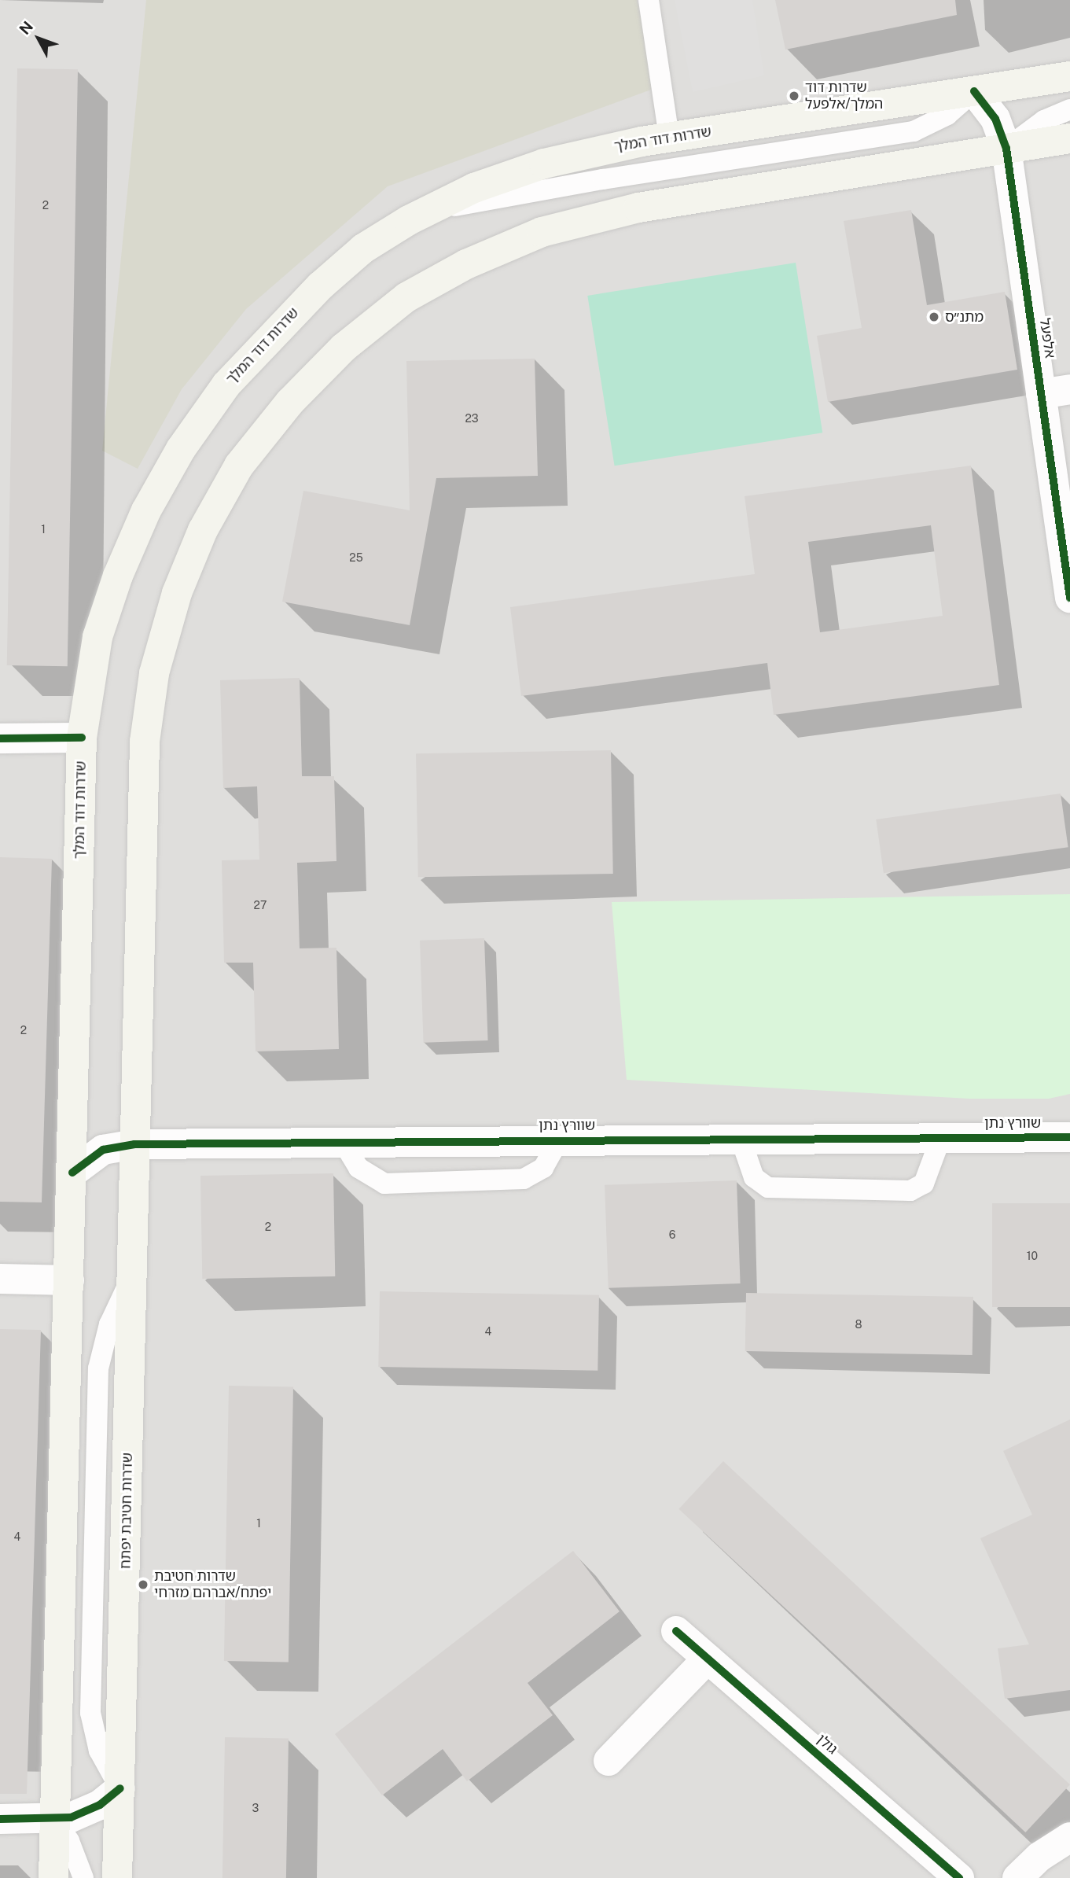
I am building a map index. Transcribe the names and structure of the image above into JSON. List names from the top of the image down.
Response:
{
  "streets": {
    "main road": ["שדרות דוד המלך", "שדרות חטיבת יפתח"],
    "street": ["אלפעל", "שוורץ נתן", "גולן"]
  },
  "crossings": [
    ["שדרות דוד המלך", "אלפעל"],
    ["שדרות דוד המלך", "שוורץ נתן"],
    ["שוורץ נתן", "שדרות חטיבת יפתח"]
  ],
  "places": ["שדרות דוד המלך/אלפעל", "מתנ״ס", "שדרות חטיבת יפתח/אברהם מזרחי"],
  "house_numbers": [
    "2",
    "23",
    "1",
    "25",
    "27",
    "2",
    "2",
    "6",
    "10",
    "8",
    "4",
    "1",
    "4",
    "3"
  ],
  "north": "top left"
}
